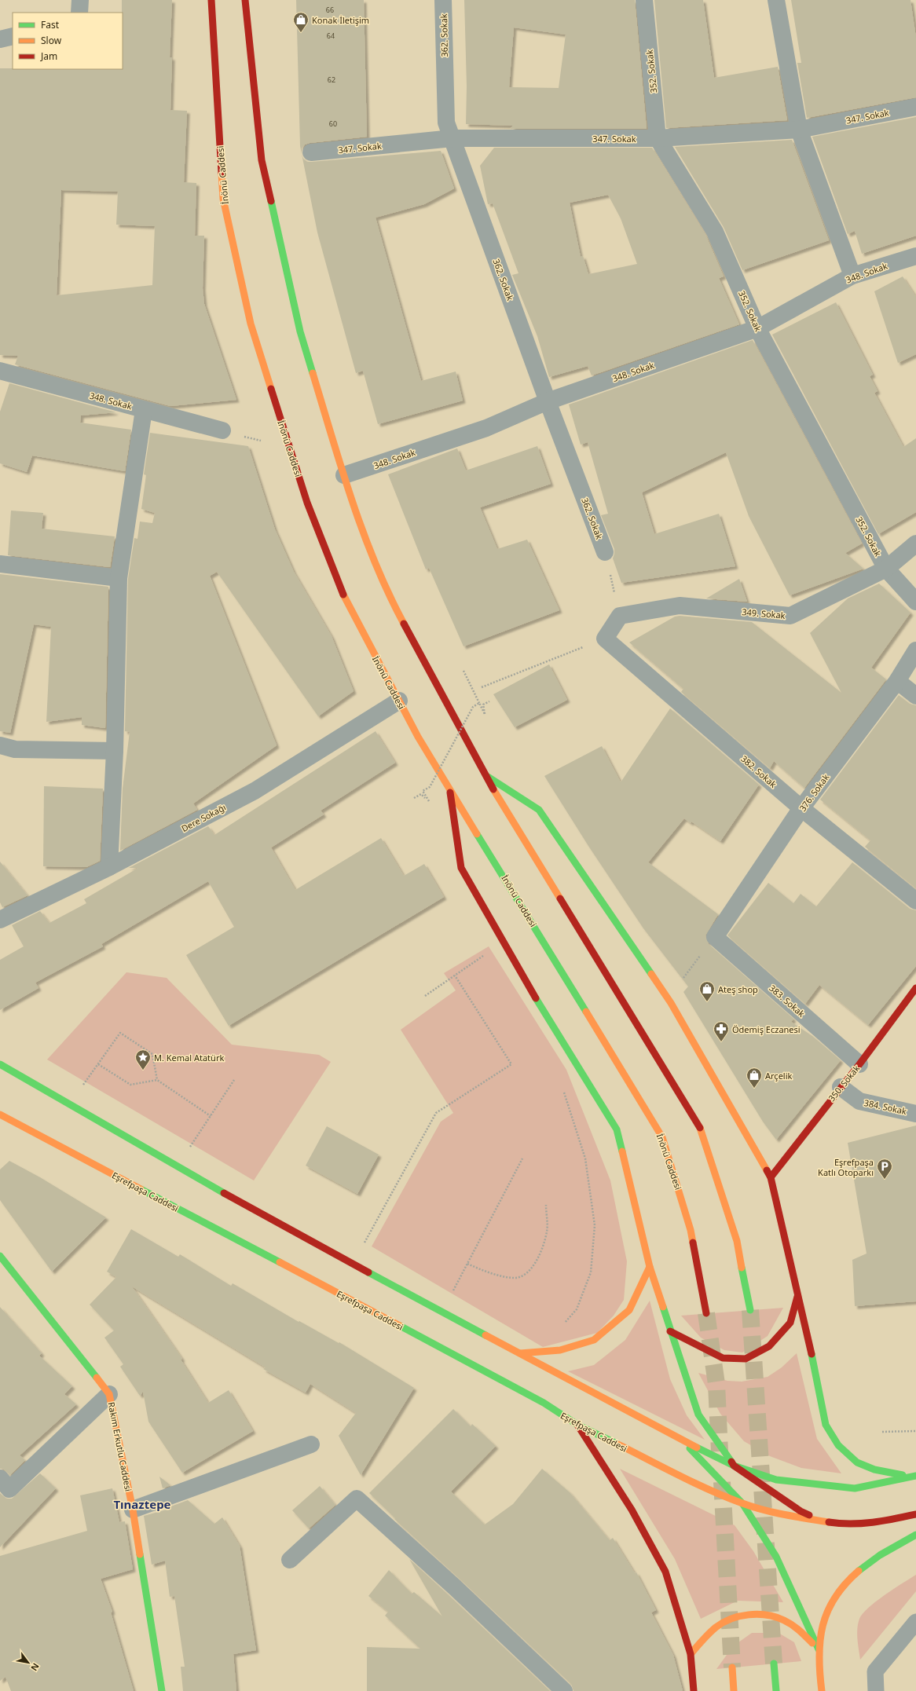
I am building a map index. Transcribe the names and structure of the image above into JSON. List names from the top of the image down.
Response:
{
  "streets": {
    "main road": [
      "İnönü Caddesi",
      "350. Sokak",
      "Eşrefpaşa Caddesi",
      "Rakım Erkutlu Caddesi"
    ],
    "street": [
      "362. Sokak",
      "352. Sokak",
      "347. Sokak",
      "348. Sokak",
      "349. Sokak",
      "382. Sokak",
      "376. Sokak",
      "Dere Sokağı",
      "383. Sokak",
      "384. Sokak"
    ]
  },
  "crossings": [
    ["362. Sokak", "347. Sokak"],
    ["362. Sokak", "348. Sokak"],
    ["352. Sokak", "347. Sokak"],
    ["352. Sokak", "348. Sokak"],
    ["352. Sokak", "349. Sokak"],
    ["İnönü Caddesi", "Dere Sokağı"],
    ["382. Sokak", "376. Sokak"],
    ["376. Sokak", "383. Sokak"],
    ["383. Sokak", "350. Sokak"],
    ["350. Sokak", "384. Sokak"]
  ],
  "districts": ["Tınaztepe"],
  "places": {
    "shop": ["Konak İletişim", "Ateş shop", "Arçelik"],
    "pharmacy": ["Ödemiş Eczanesi"],
    "place": ["M. Kemal Atatürk"],
    "parking": ["Eşrefpaşa Katlı Otoparkı"]
  },
  "house_numbers": [
    "66",
    "64",
    "62",
    "60"
  ],
  "legend": ["Fast", "Slow", "Jam"],
  "north": "bottom right"
}
